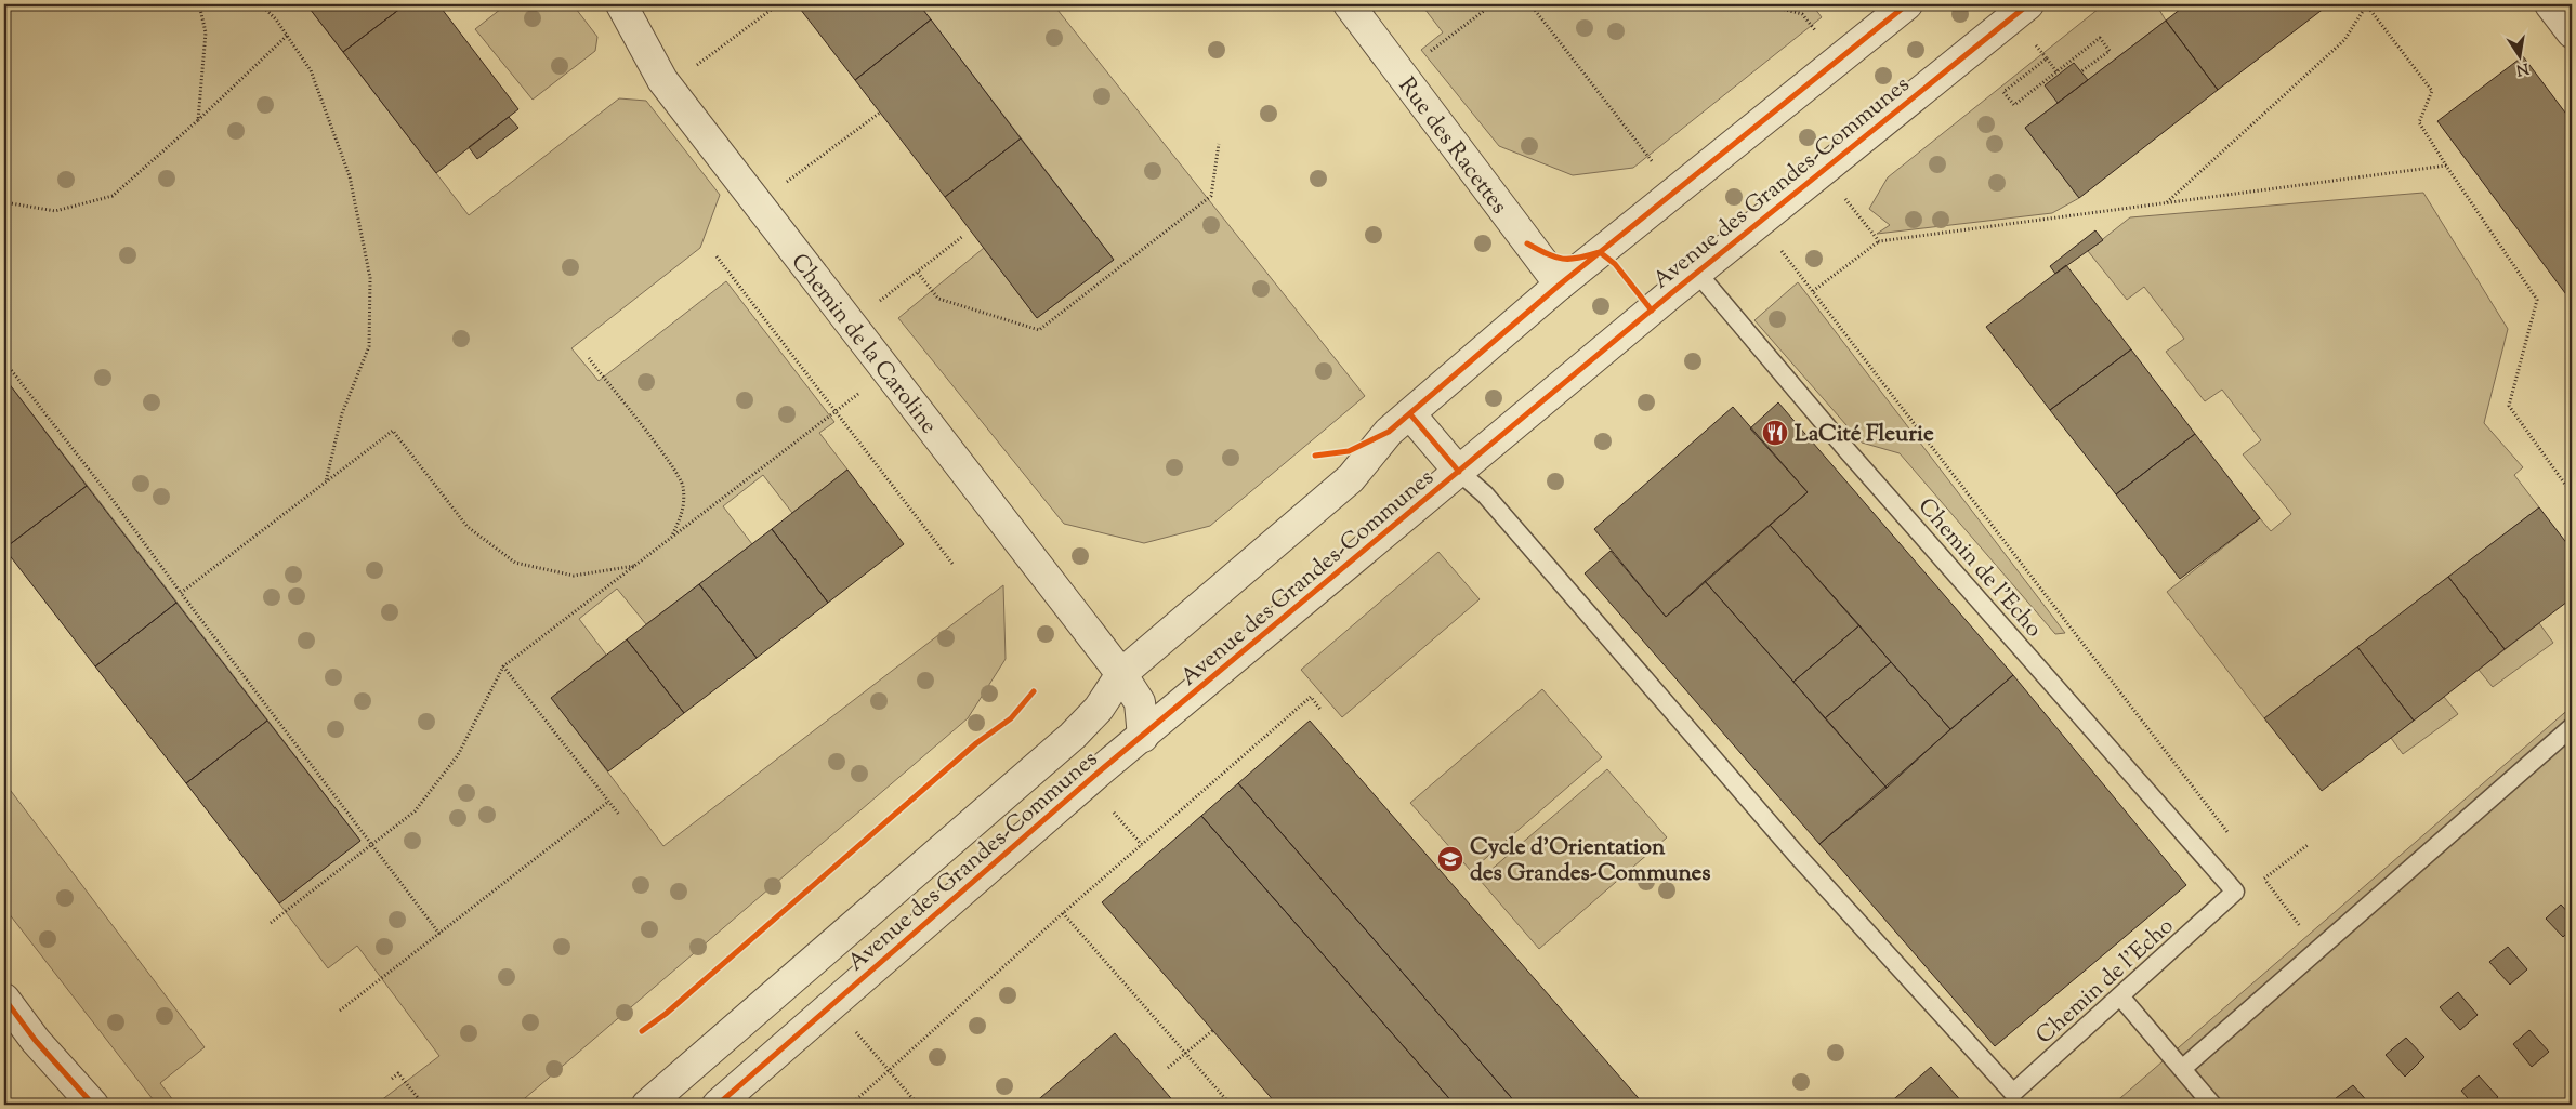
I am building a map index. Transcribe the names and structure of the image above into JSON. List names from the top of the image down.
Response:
{
  "streets": {
    "street": ["Rue des Racettes", "Avenue des Grandes-Communes", "Chemin de la Caroline"],
    "lane": ["Chemin de l'Echo"]
  },
  "crossings": [
    ["Rue des Racettes", "Avenue des Grandes-Communes"],
    ["Avenue des Grandes-Communes", "Chemin de la Caroline"],
    ["Avenue des Grandes-Communes", "Chemin de l'Echo"]
  ],
  "places": {
    "restaurant": ["LaCité Fleurie"],
    "school or university": ["Cycle d'Orientation des Grandes-Communes"]
  },
  "north": "bottom"
}
